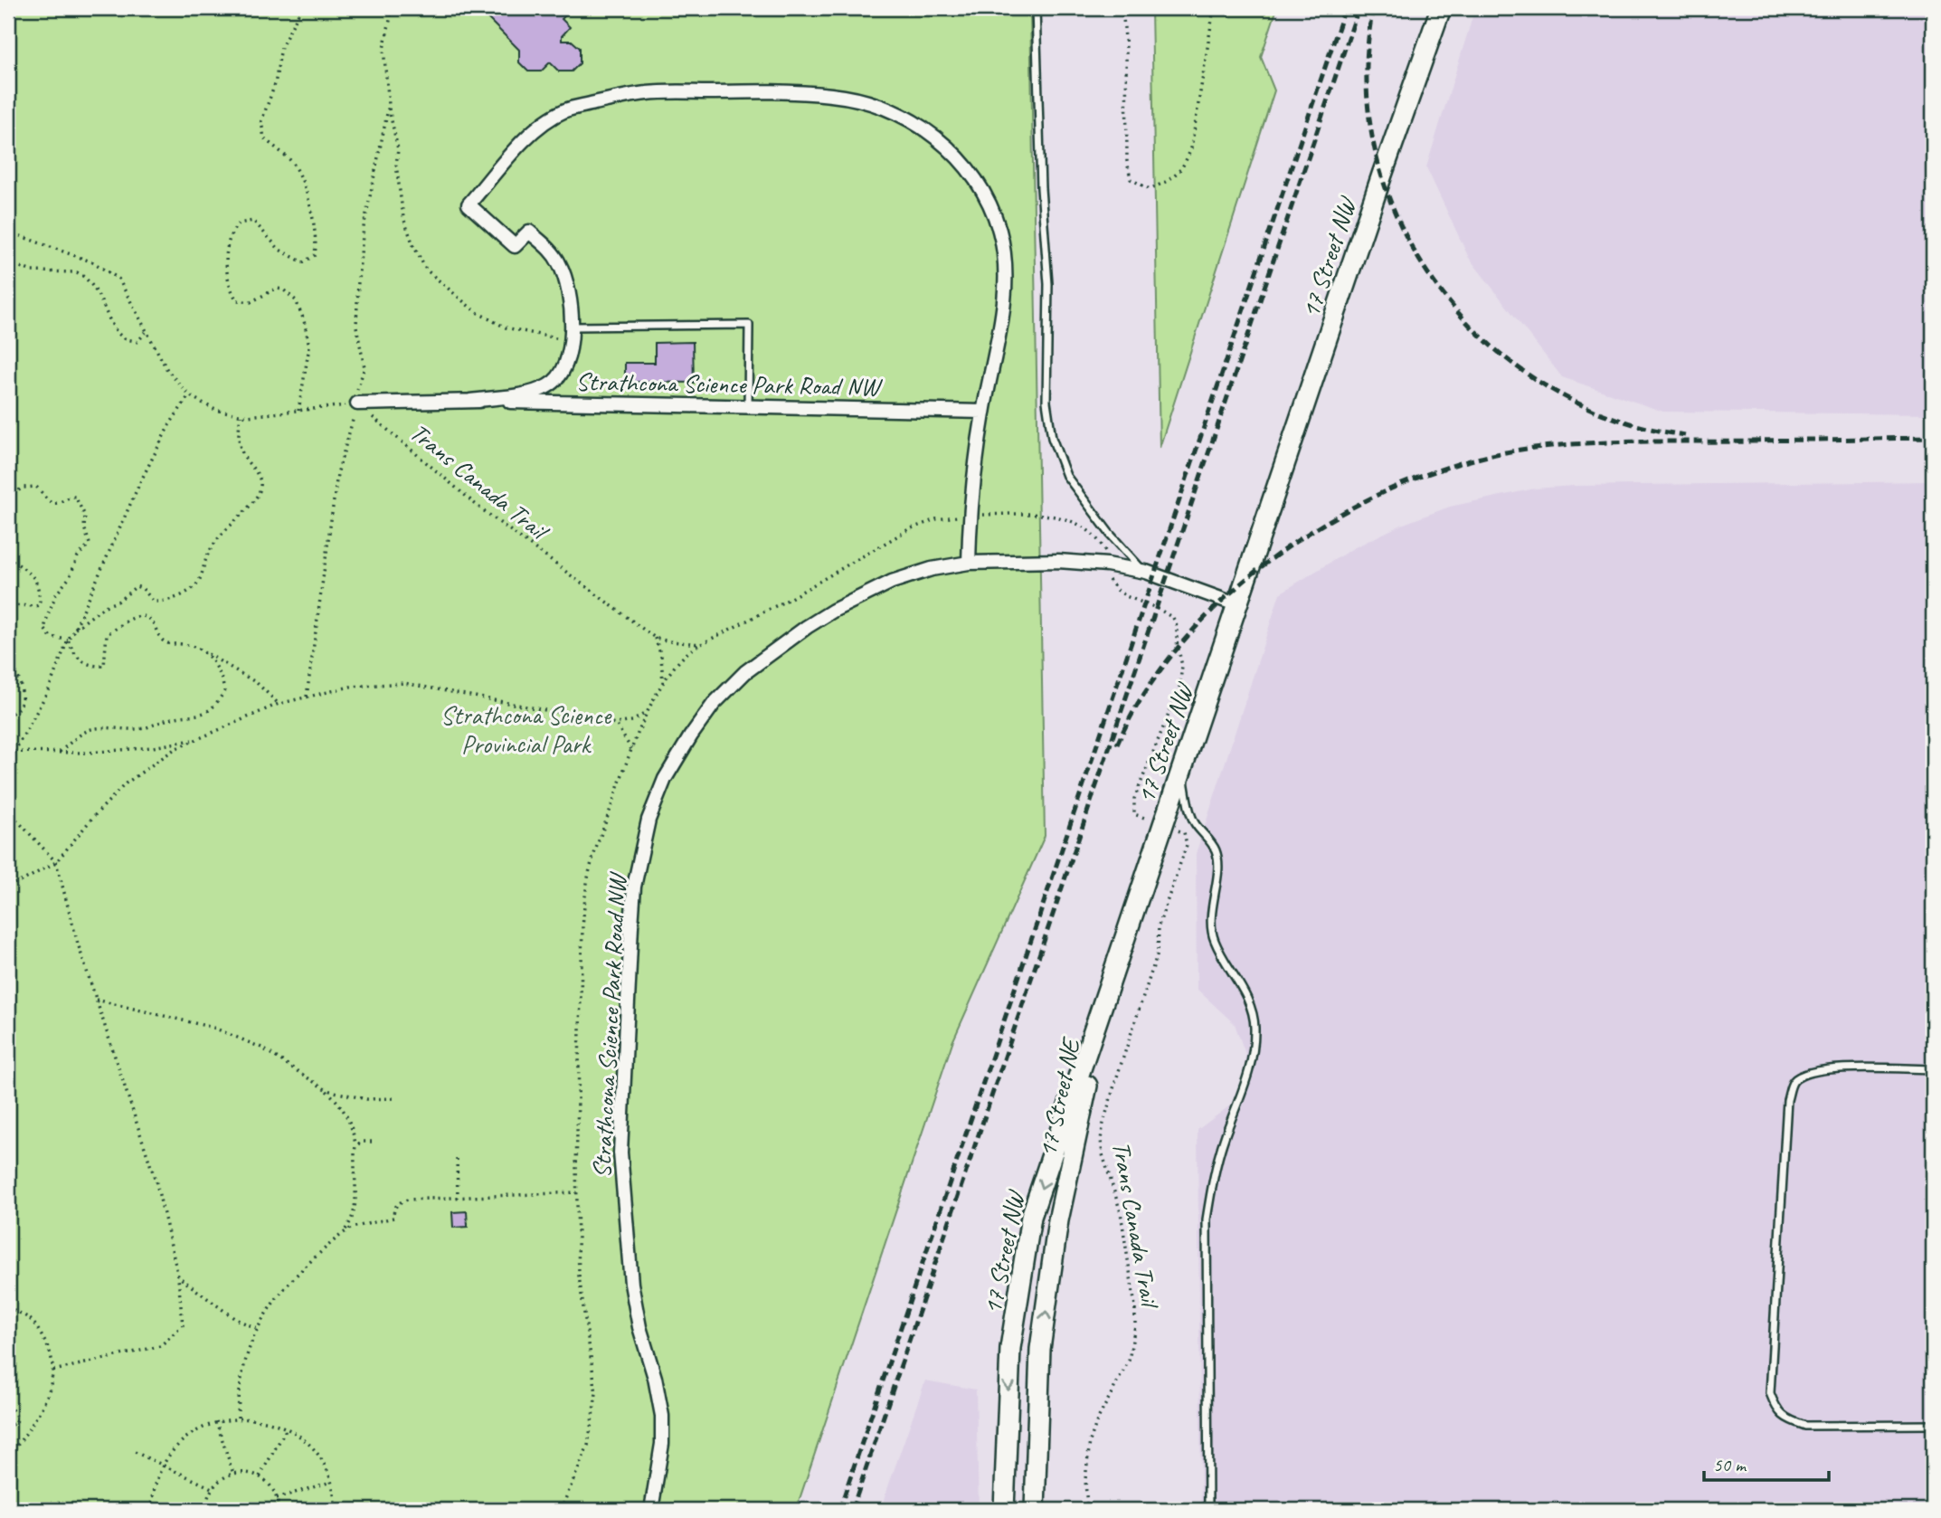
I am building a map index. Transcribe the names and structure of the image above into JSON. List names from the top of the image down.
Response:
{
  "streets": {
    "main road": ["17 Street NW", "17 Street NE"],
    "street": ["Strathcona Science Park Road NW"],
    "path": ["Trans Canada Trail"]
  },
  "crossings": [
    ["17 Street NW", "Strathcona Science Park Road NW"],
    ["17 Street NW", "17 Street NE"],
    ["Strathcona Science Park Road NW", "Trans Canada Trail"]
  ],
  "one_way": ["17 Street NE"],
  "parks": ["Strathcona Science Provincial Park"],
  "scale_bar": "50 m"
}
